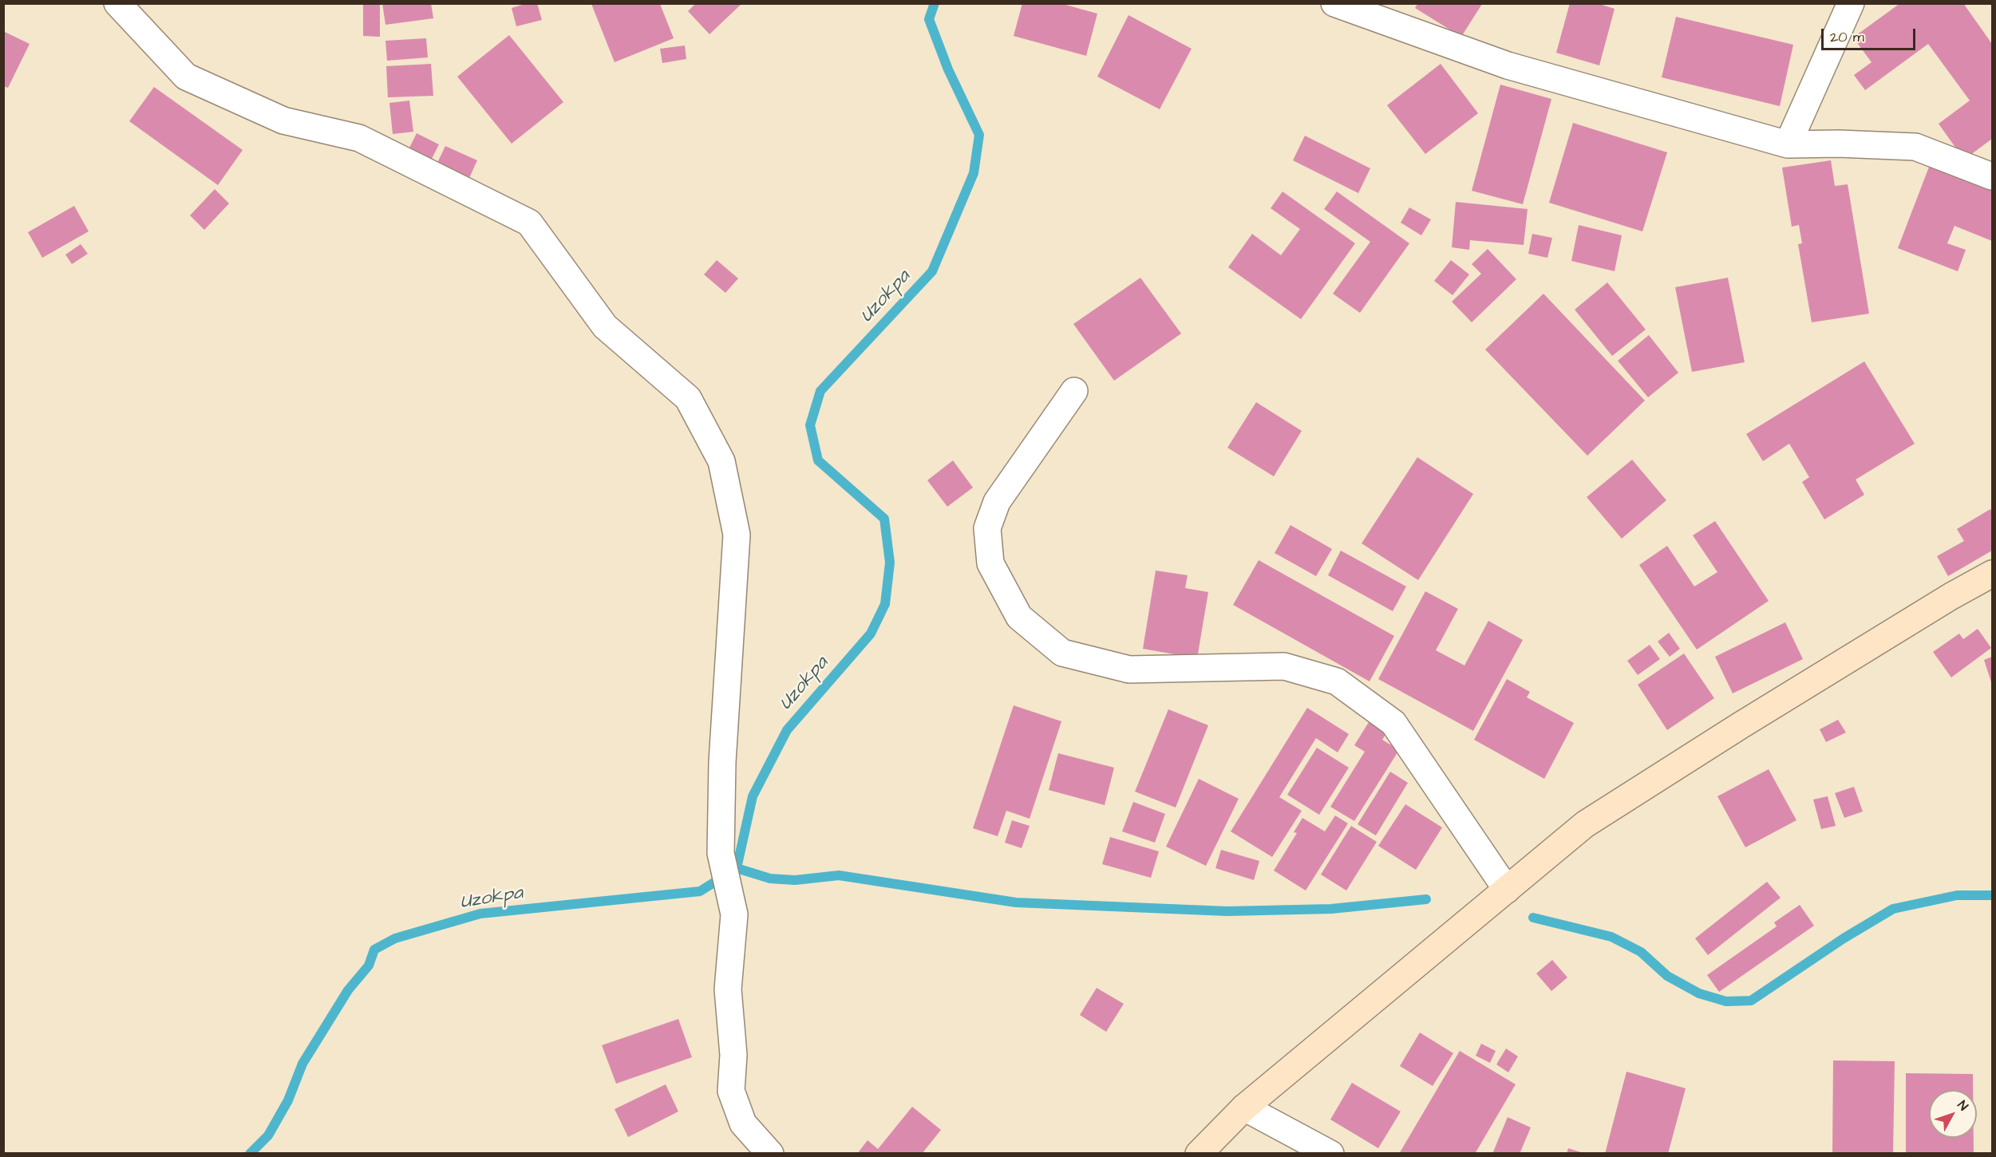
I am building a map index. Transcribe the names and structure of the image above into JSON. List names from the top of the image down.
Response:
{
  "water": ["Uzokpa"],
  "scale_bar": "20 m",
  "north": "top right"
}
